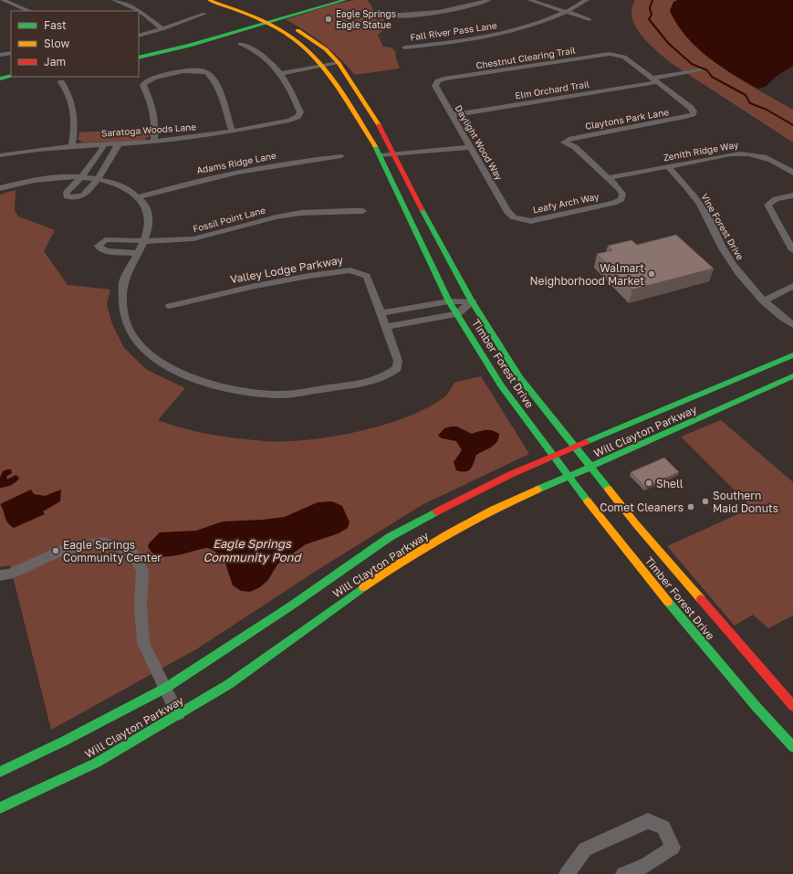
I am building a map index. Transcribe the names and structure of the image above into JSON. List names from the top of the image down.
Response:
{
  "streets": {
    "main road": ["Timber Forest Drive", "Will Clayton Parkway"],
    "street": [
      "Fall River Pass Lane",
      "Chestnut Clearing Trail",
      "Elm Orchard Trail",
      "Claytons Park Lane",
      "Saratoga Woods Lane",
      "Daylight Wood Way",
      "Zenith Ridge Way",
      "Adams Ridge Lane",
      "Leafy Arch Way",
      "Fossil Point Lane",
      "Vine Forest Drive",
      "Valley Lodge Parkway"
    ]
  },
  "crossings": [
    ["Chestnut Clearing Trail", "Elm Orchard Trail"],
    ["Chestnut Clearing Trail", "Claytons Park Lane"],
    ["Chestnut Clearing Trail", "Daylight Wood Way"],
    ["Elm Orchard Trail", "Claytons Park Lane"],
    ["Elm Orchard Trail", "Daylight Wood Way"],
    ["Claytons Park Lane", "Zenith Ridge Way"],
    ["Claytons Park Lane", "Leafy Arch Way"],
    ["Daylight Wood Way", "Leafy Arch Way"],
    ["Zenith Ridge Way", "Leafy Arch Way"],
    ["Zenith Ridge Way", "Vine Forest Drive"],
    ["Adams Ridge Lane", "Valley Lodge Parkway"],
    ["Fossil Point Lane", "Valley Lodge Parkway"],
    ["Timber Forest Drive", "Will Clayton Parkway"]
  ],
  "water": ["Eagle Springs Community Pond"],
  "places": [
    "Eagle Springs Eagle Statue",
    "Walmart Neighborhood Market",
    "Shell",
    "Southern Maid Donuts",
    "Comet Cleaners",
    "Eagle Springs Community Center"
  ],
  "legend": ["Fast", "Slow", "Jam"]
}
